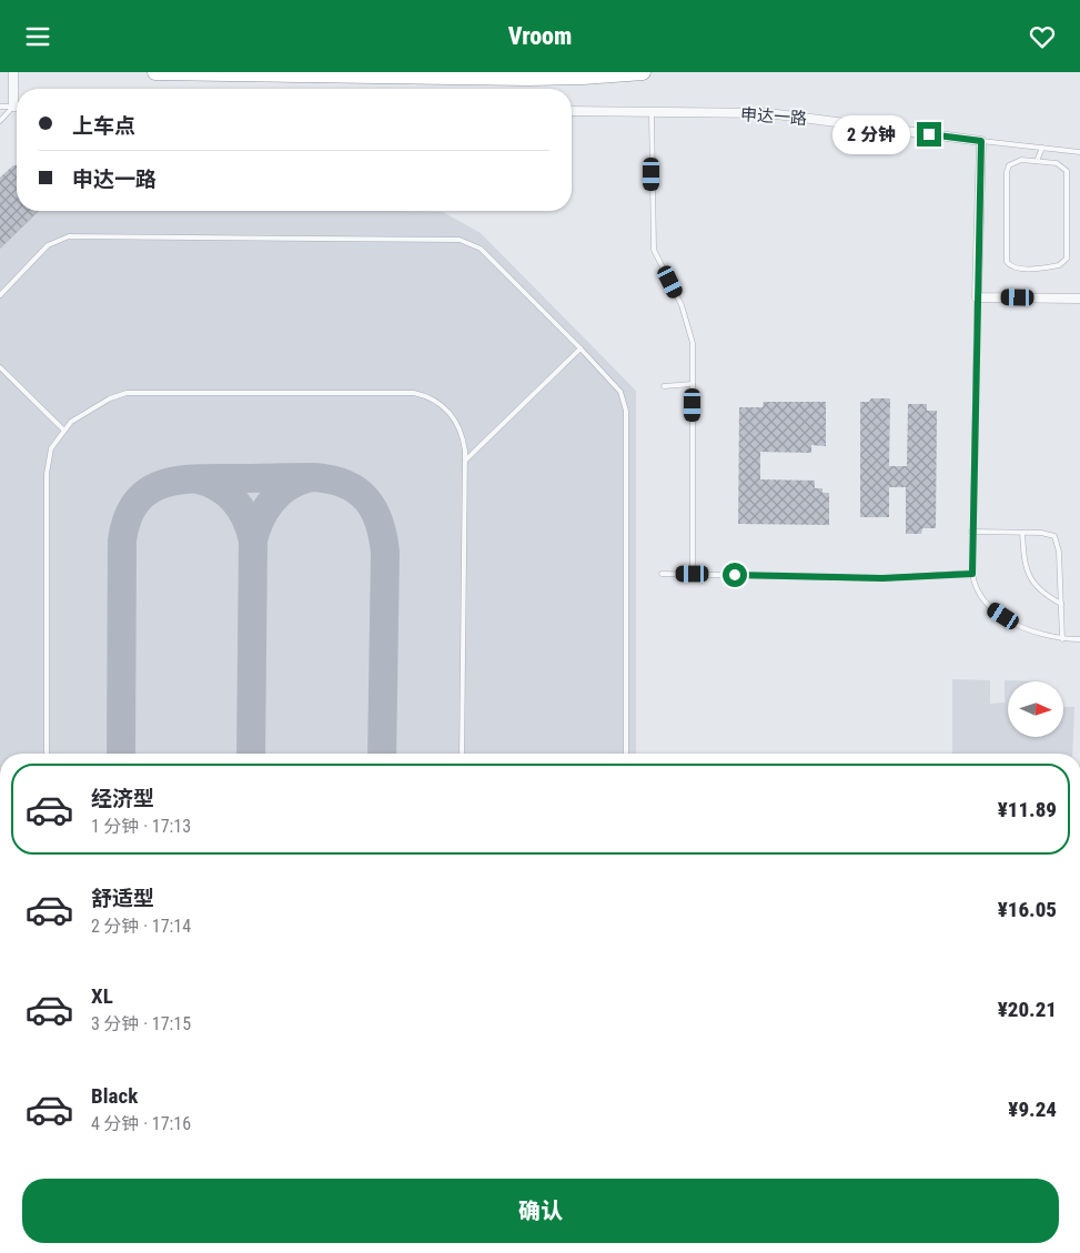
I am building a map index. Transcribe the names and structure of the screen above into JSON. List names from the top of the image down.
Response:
{
  "streets": {
    "street": ["申达一路"]
  },
  "north": "right",
  "page": {
    "header": "Vroom",
    "banner": ["上车点", "申达一路"],
    "bubble": "2 分钟",
    "list": [
      {
        "name": "经济型",
        "note": "1 分钟 · 17:13",
        "value": "¥11.89"
      },
      {
        "name": "舒适型",
        "note": "2 分钟 · 17:14",
        "value": "¥16.05"
      },
      {
        "name": "XL",
        "note": "3 分钟 · 17:15",
        "value": "¥20.21"
      },
      {
        "name": "Black",
        "note": "4 分钟 · 17:16",
        "value": "¥9.24"
      }
    ],
    "buttons": "确认"
  }
}
